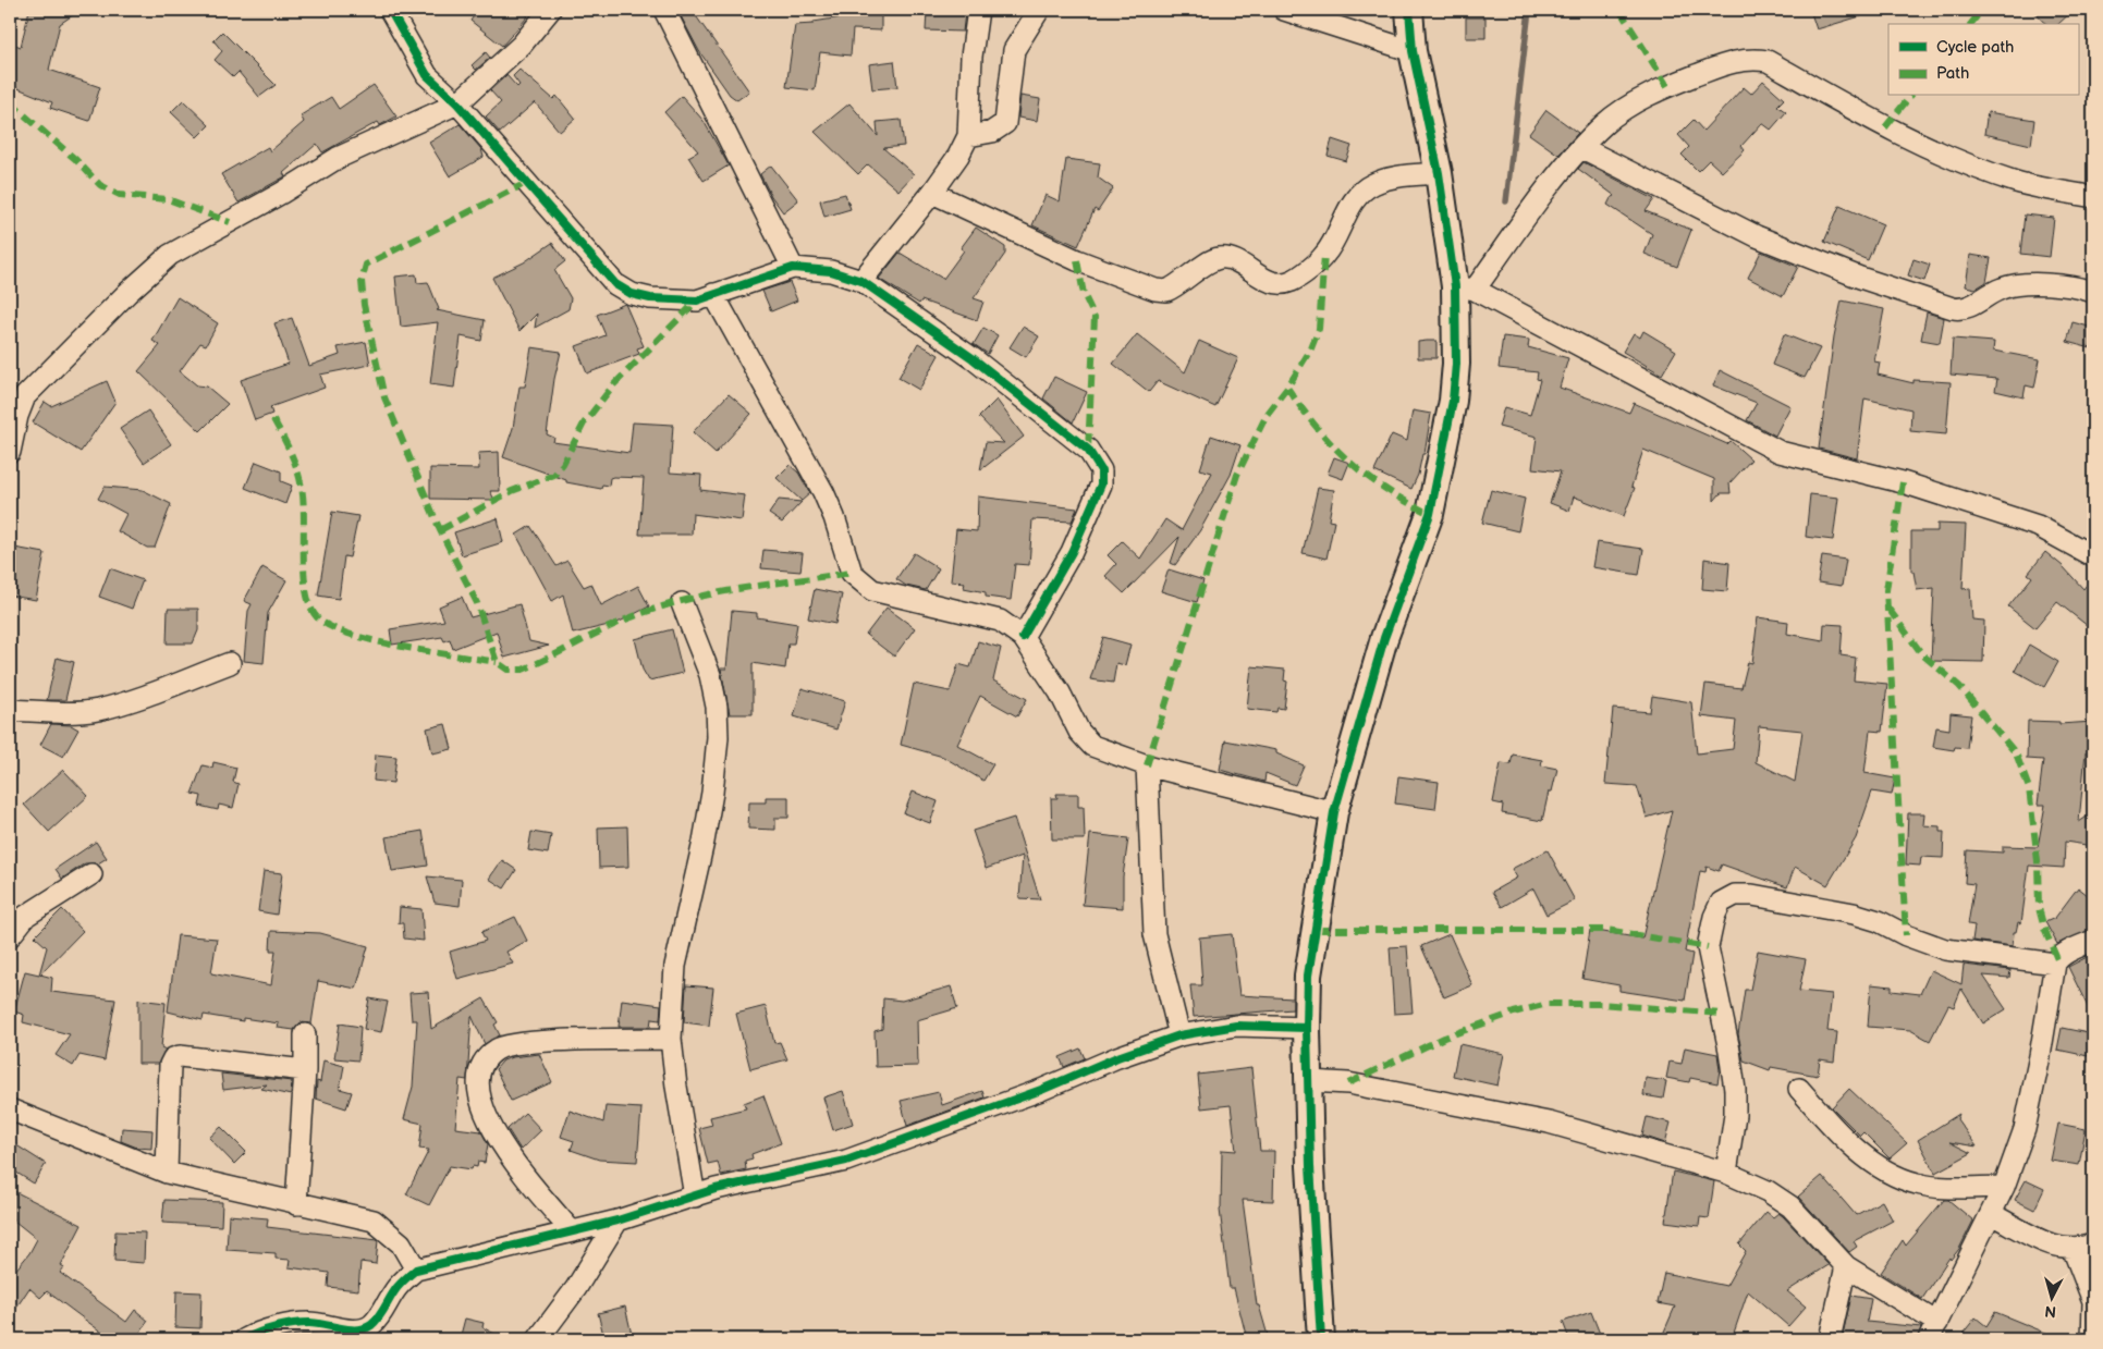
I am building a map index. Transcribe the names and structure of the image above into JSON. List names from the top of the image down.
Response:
{
  "legend": ["Cycle path", "Path"],
  "north": "bottom"
}
